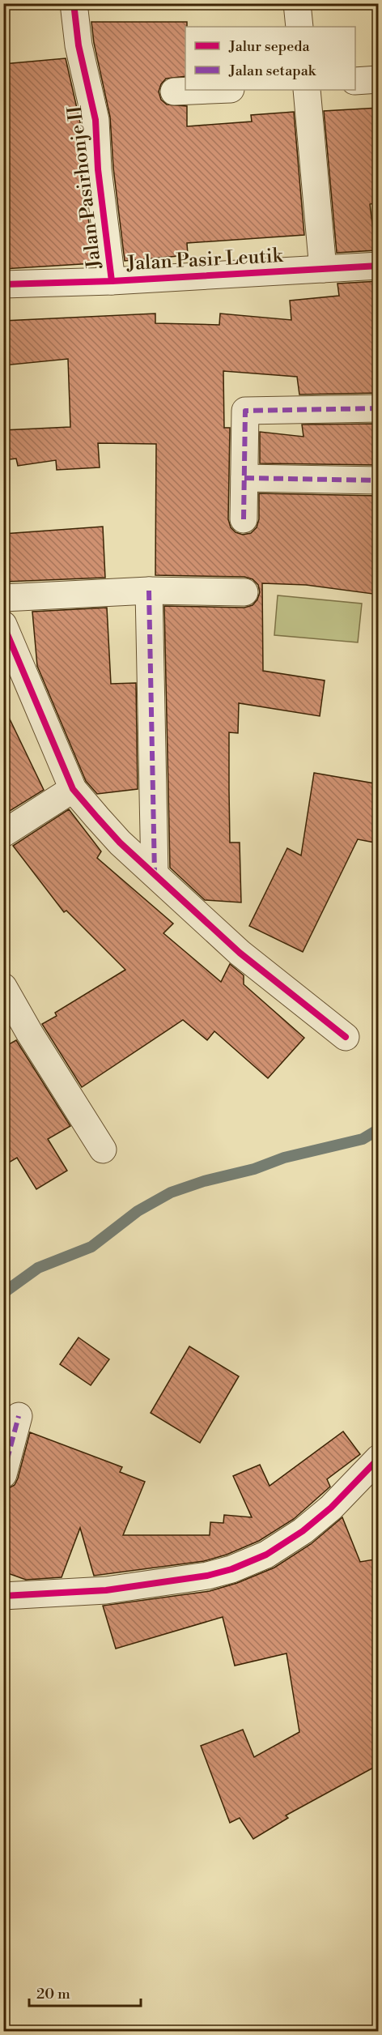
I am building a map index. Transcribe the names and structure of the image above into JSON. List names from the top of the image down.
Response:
{
  "streets": {
    "street": ["Jalan Pasirhonje II", "Jalan Pasir Leutik"]
  },
  "crossings": [
    ["Jalan Pasirhonje II", "Jalan Pasir Leutik"]
  ],
  "legend": ["Jalur sepeda", "Jalan setapak"],
  "scale_bar": "20 m"
}
